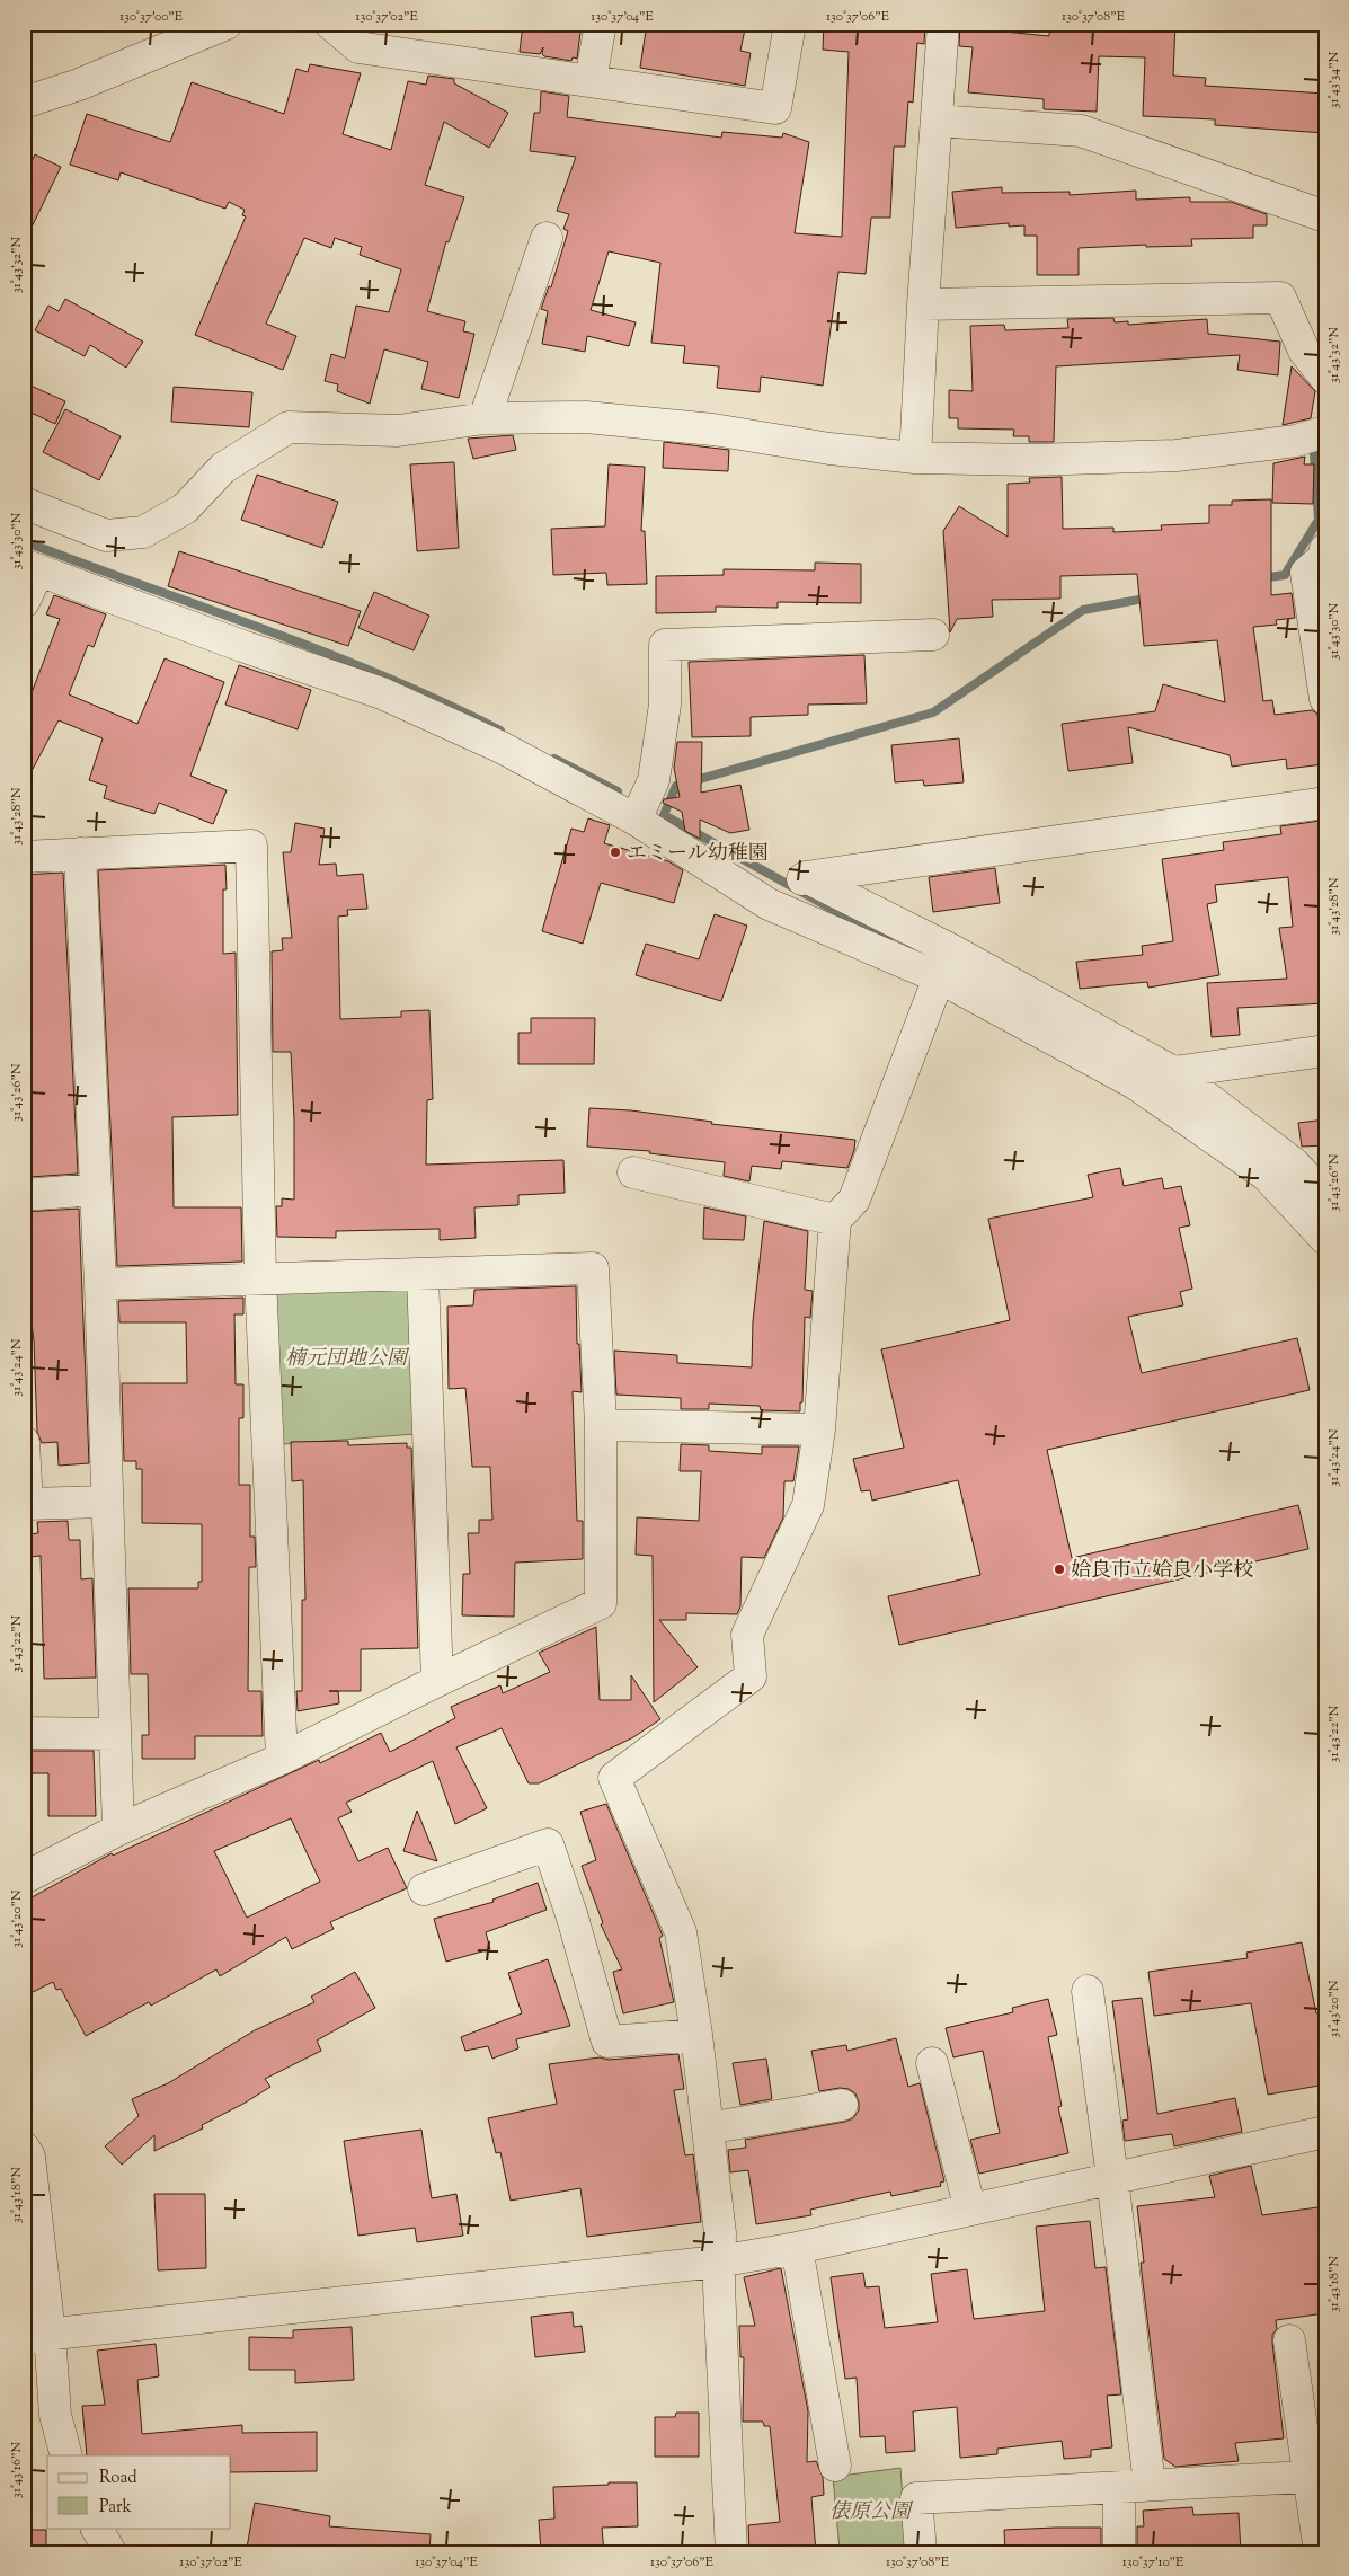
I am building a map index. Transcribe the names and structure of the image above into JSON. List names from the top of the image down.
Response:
{
  "parks": ["楠元団地公園", "俵原公園"],
  "places": ["エミール幼稚園", "姶良市立姶良小学校"],
  "legend": ["Road", "Park"],
  "coordinates": [
    "130°37'00\"E",
    "130°37'02\"E",
    "130°37'04\"E",
    "130°37'06\"E",
    "130°37'08\"E",
    "31°43'34\"N",
    "31°43'32\"N",
    "31°43'30\"N",
    "31°43'28\"N",
    "31°43'26\"N",
    "31°43'24\"N",
    "31°43'22\"N",
    "31°43'20\"N",
    "31°43'18\"N",
    "31°43'16\"N",
    "130°37'10\"E"
  ]
}
